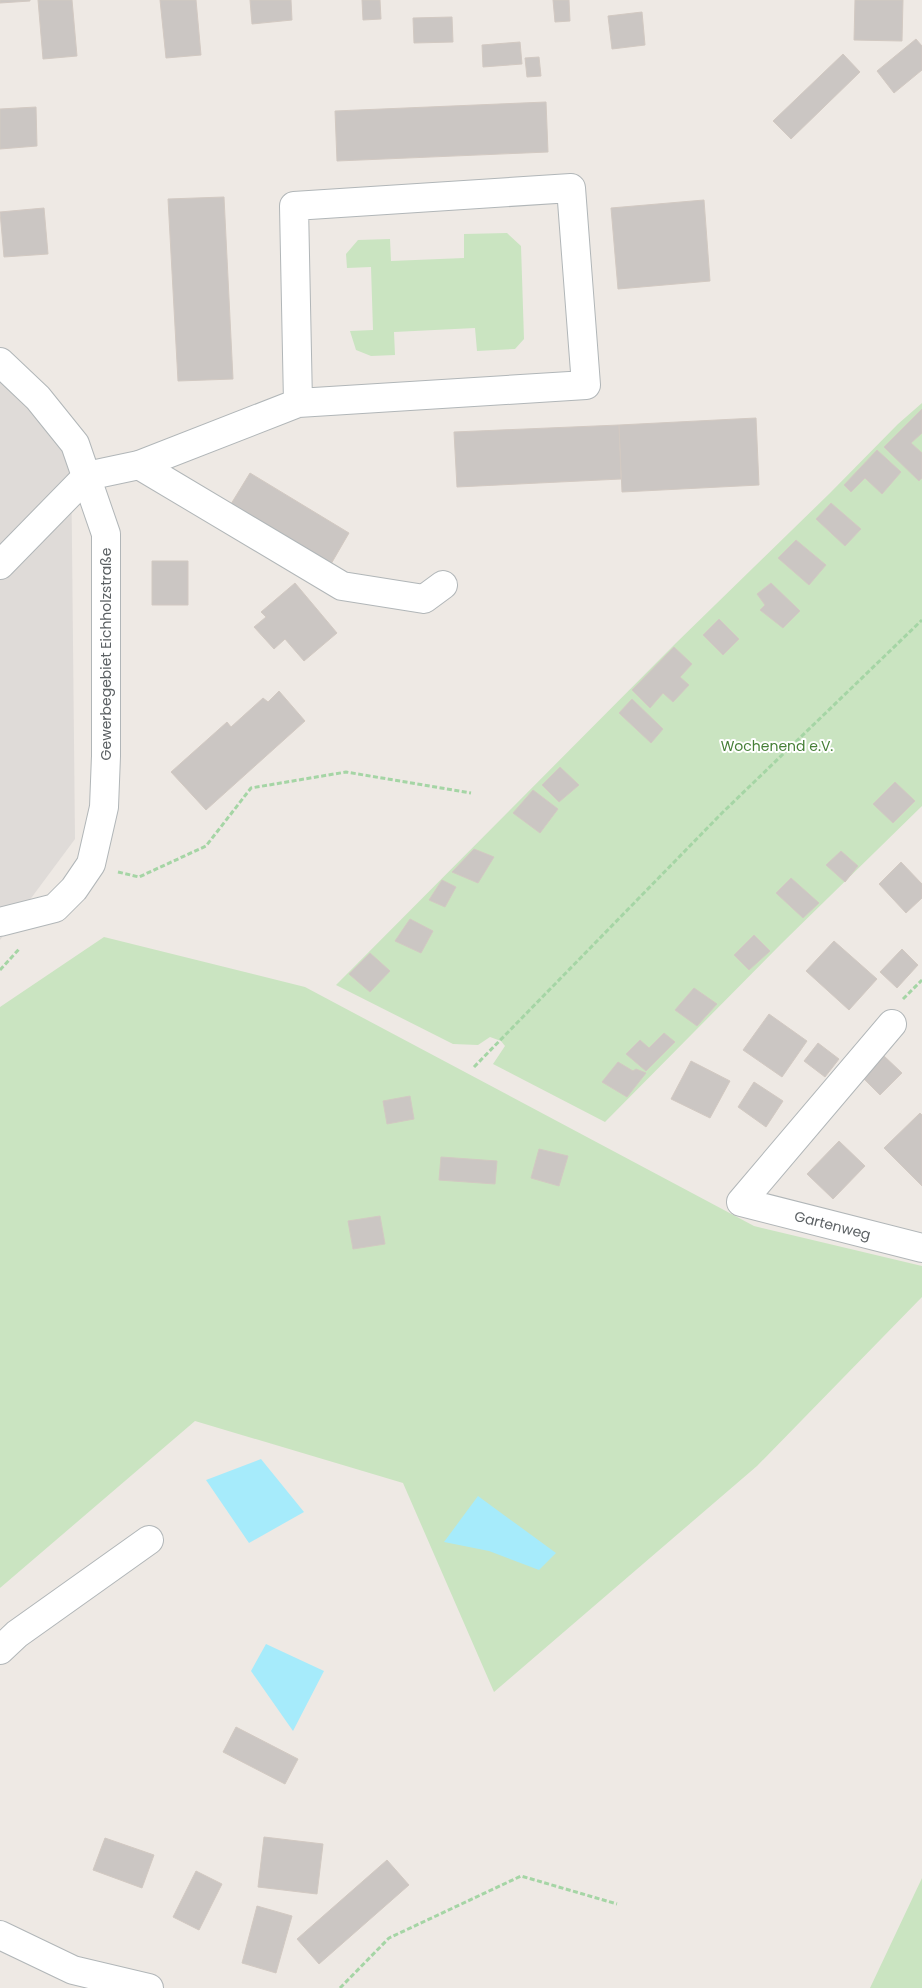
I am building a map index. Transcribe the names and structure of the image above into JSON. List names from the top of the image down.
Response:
{
  "streets": {
    "street": ["Gewerbegebiet Eichholzstraße", "Gartenweg"]
  },
  "parks": ["Wochenend e.V."]
}
